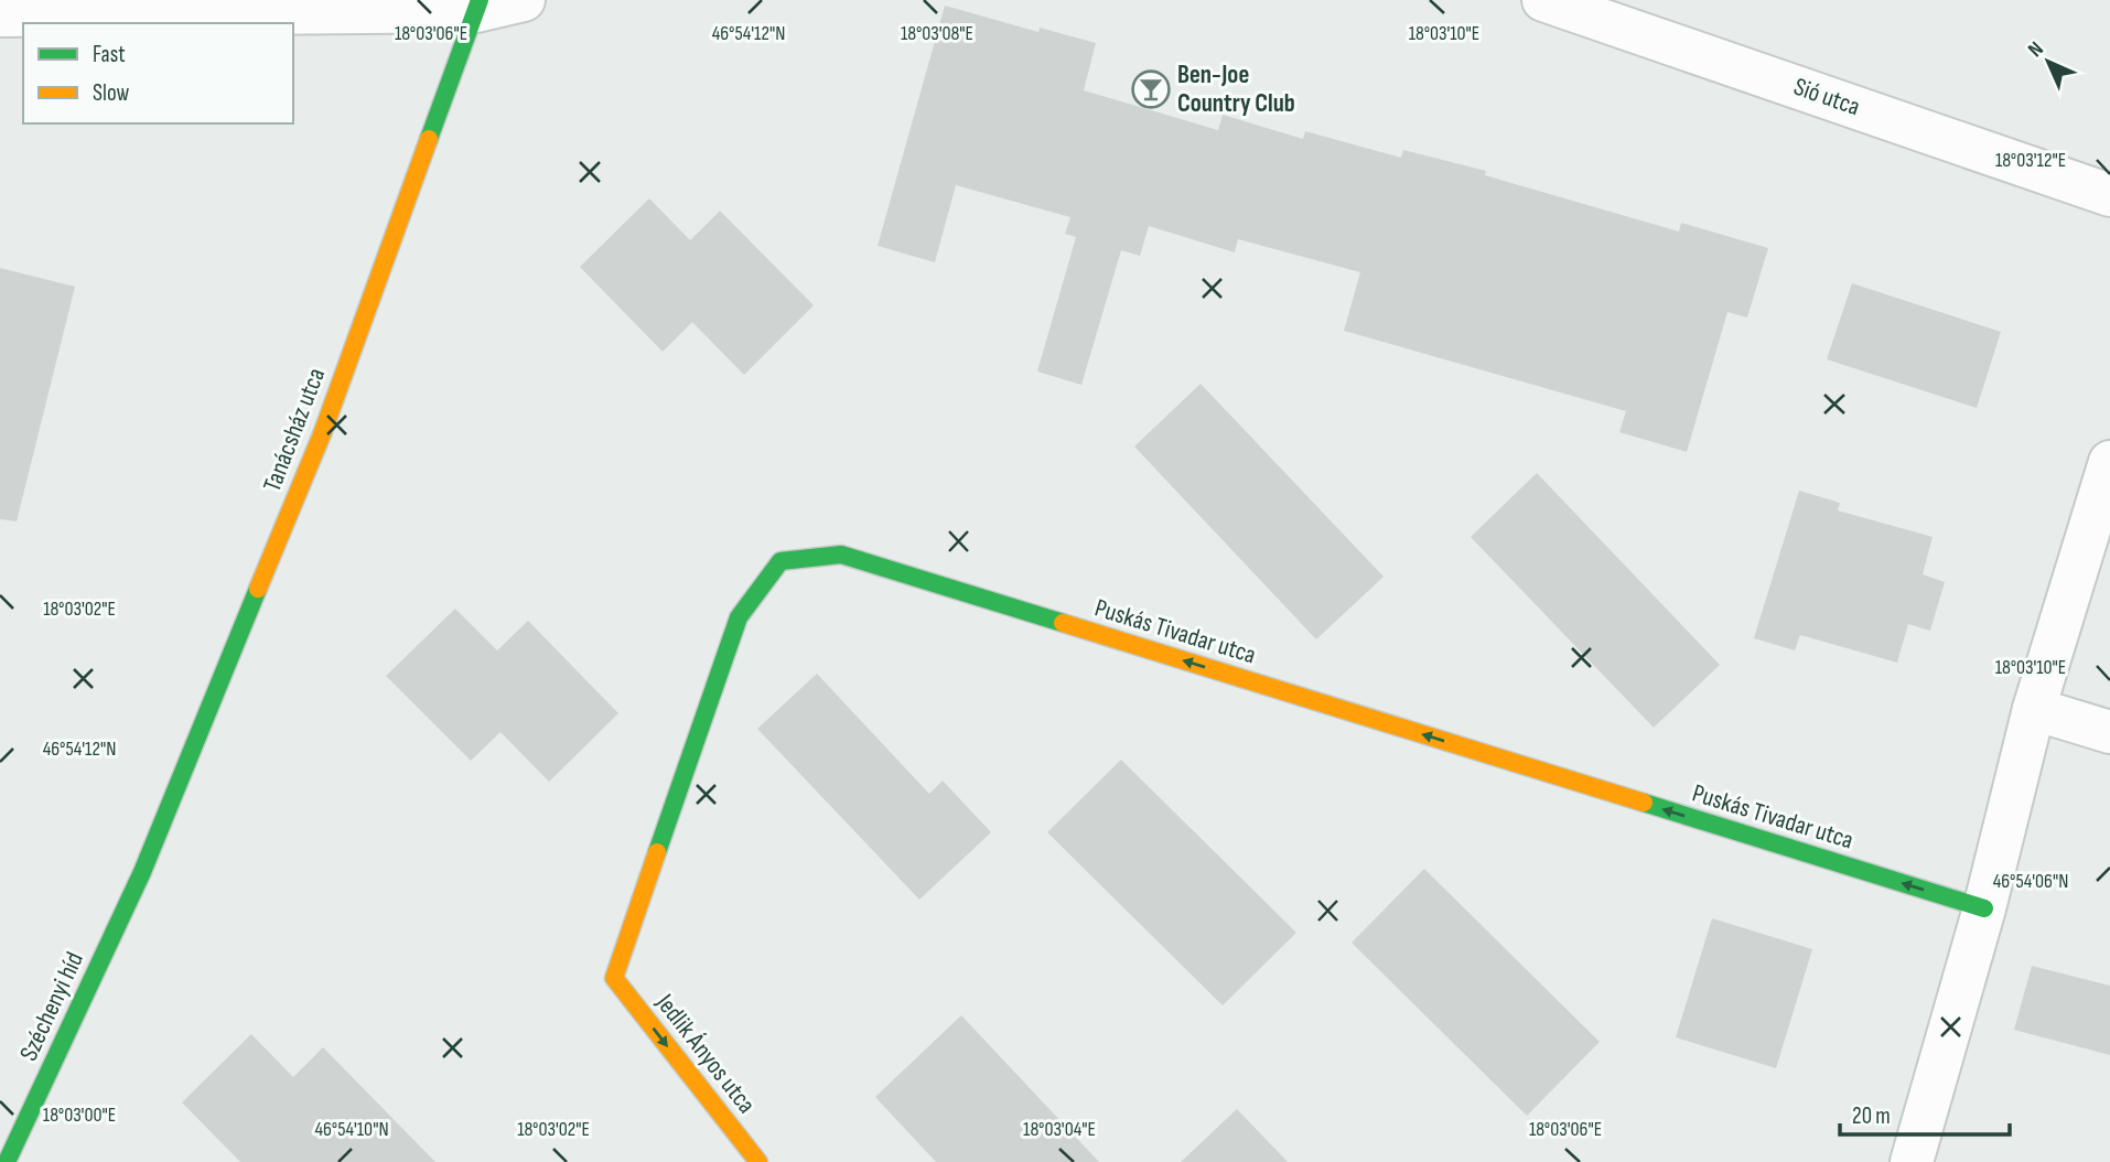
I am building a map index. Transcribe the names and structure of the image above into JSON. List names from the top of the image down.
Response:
{
  "streets": {
    "street": [
      "Sió utca",
      "Tanácsház utca",
      "Puskás Tivadar utca",
      "Széchenyi híd",
      "Jedlik Ányos utca"
    ]
  },
  "crossings": [
    ["Tanácsház utca", "Széchenyi híd"],
    ["Puskás Tivadar utca", "Jedlik Ányos utca"]
  ],
  "one_way": ["Puskás Tivadar utca", "Jedlik Ányos utca"],
  "places": {
    "bar": ["Ben-Joe Country Club"]
  },
  "legend": ["Fast", "Slow"],
  "scale_bar": "20 m",
  "north": "top left",
  "coordinates": [
    "18°03'06\"E",
    "46°54'12\"N",
    "18°03'08\"E",
    "18°03'10\"E",
    "18°03'12\"E",
    "18°03'02\"E",
    "46°54'06\"N",
    "18°03'00\"E",
    "46°54'10\"N",
    "18°03'04\"E"
  ]
}
